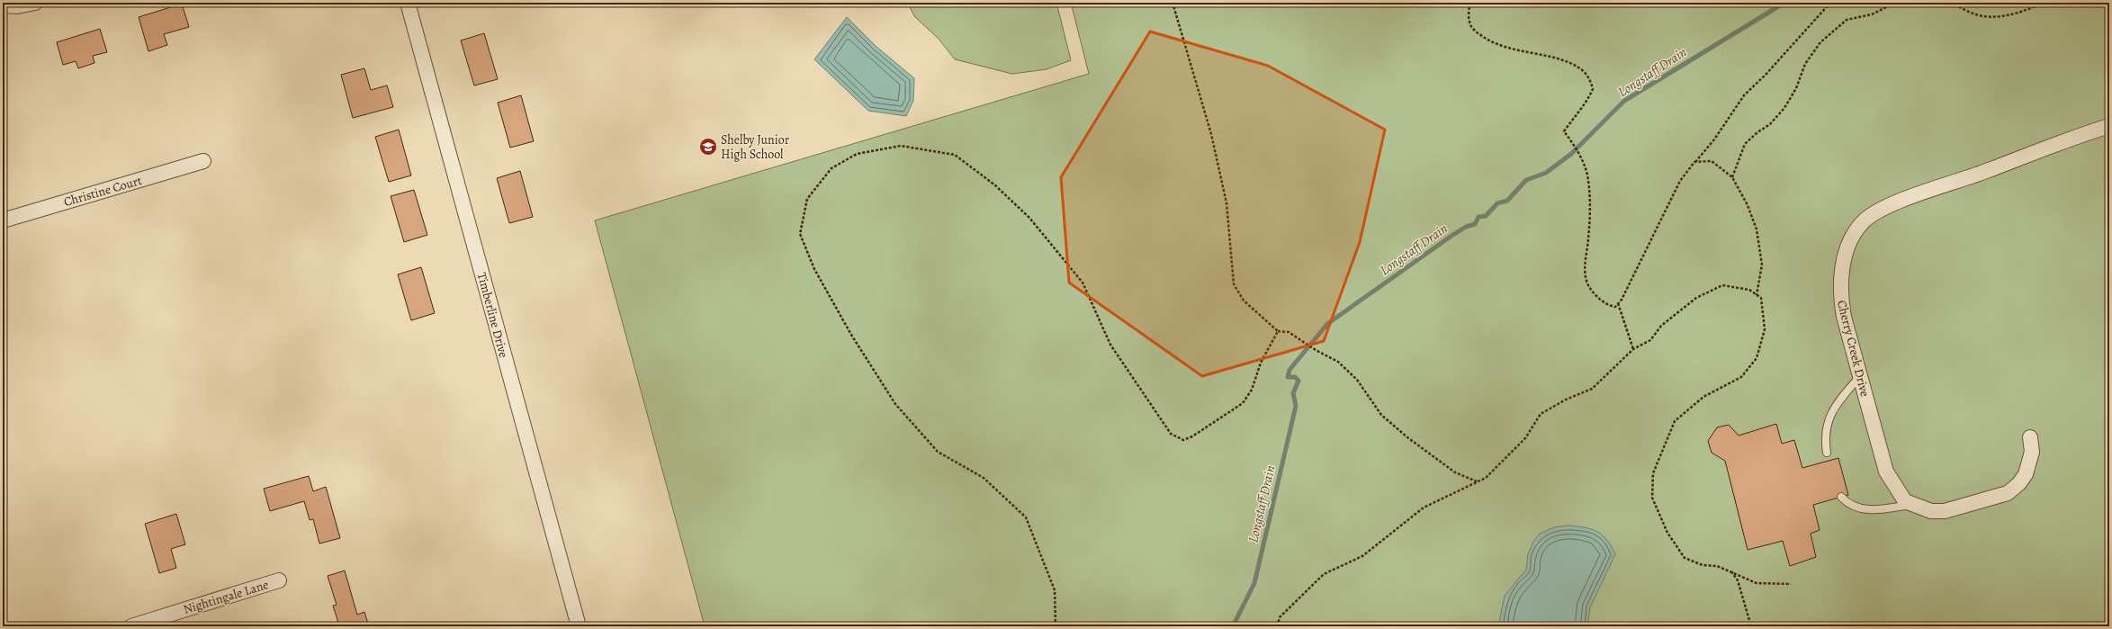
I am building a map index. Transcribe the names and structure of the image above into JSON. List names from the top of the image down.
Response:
{
  "streets": {
    "street": [
      "Christine Court",
      "Timberline Drive",
      "Cherry Creek Drive",
      "Nightingale Lane"
    ]
  },
  "water": ["Longstaff Drain"],
  "places": {
    "school or university": ["Shelby Junior High School"]
  }
}
